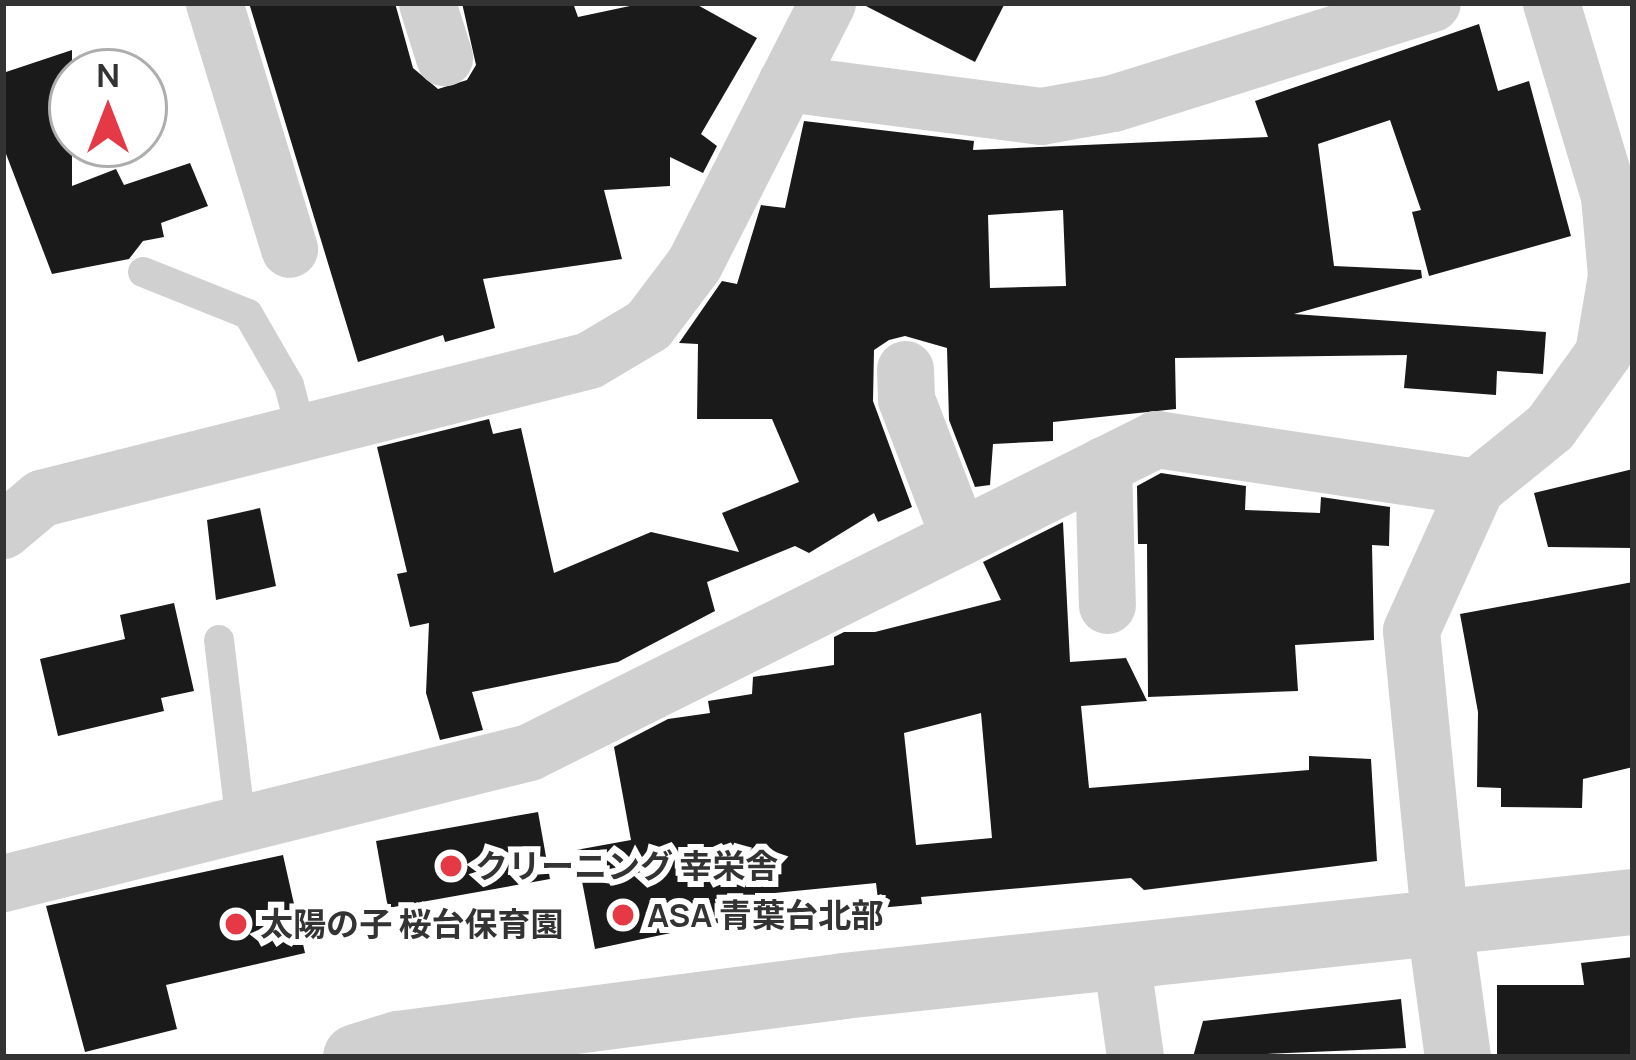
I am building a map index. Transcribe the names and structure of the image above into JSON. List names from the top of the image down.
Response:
{
  "places": ["クリーニング 幸栄舎", "ASA 青葉台北部", "太陽の子 桜台保育園"],
  "north": "top"
}
